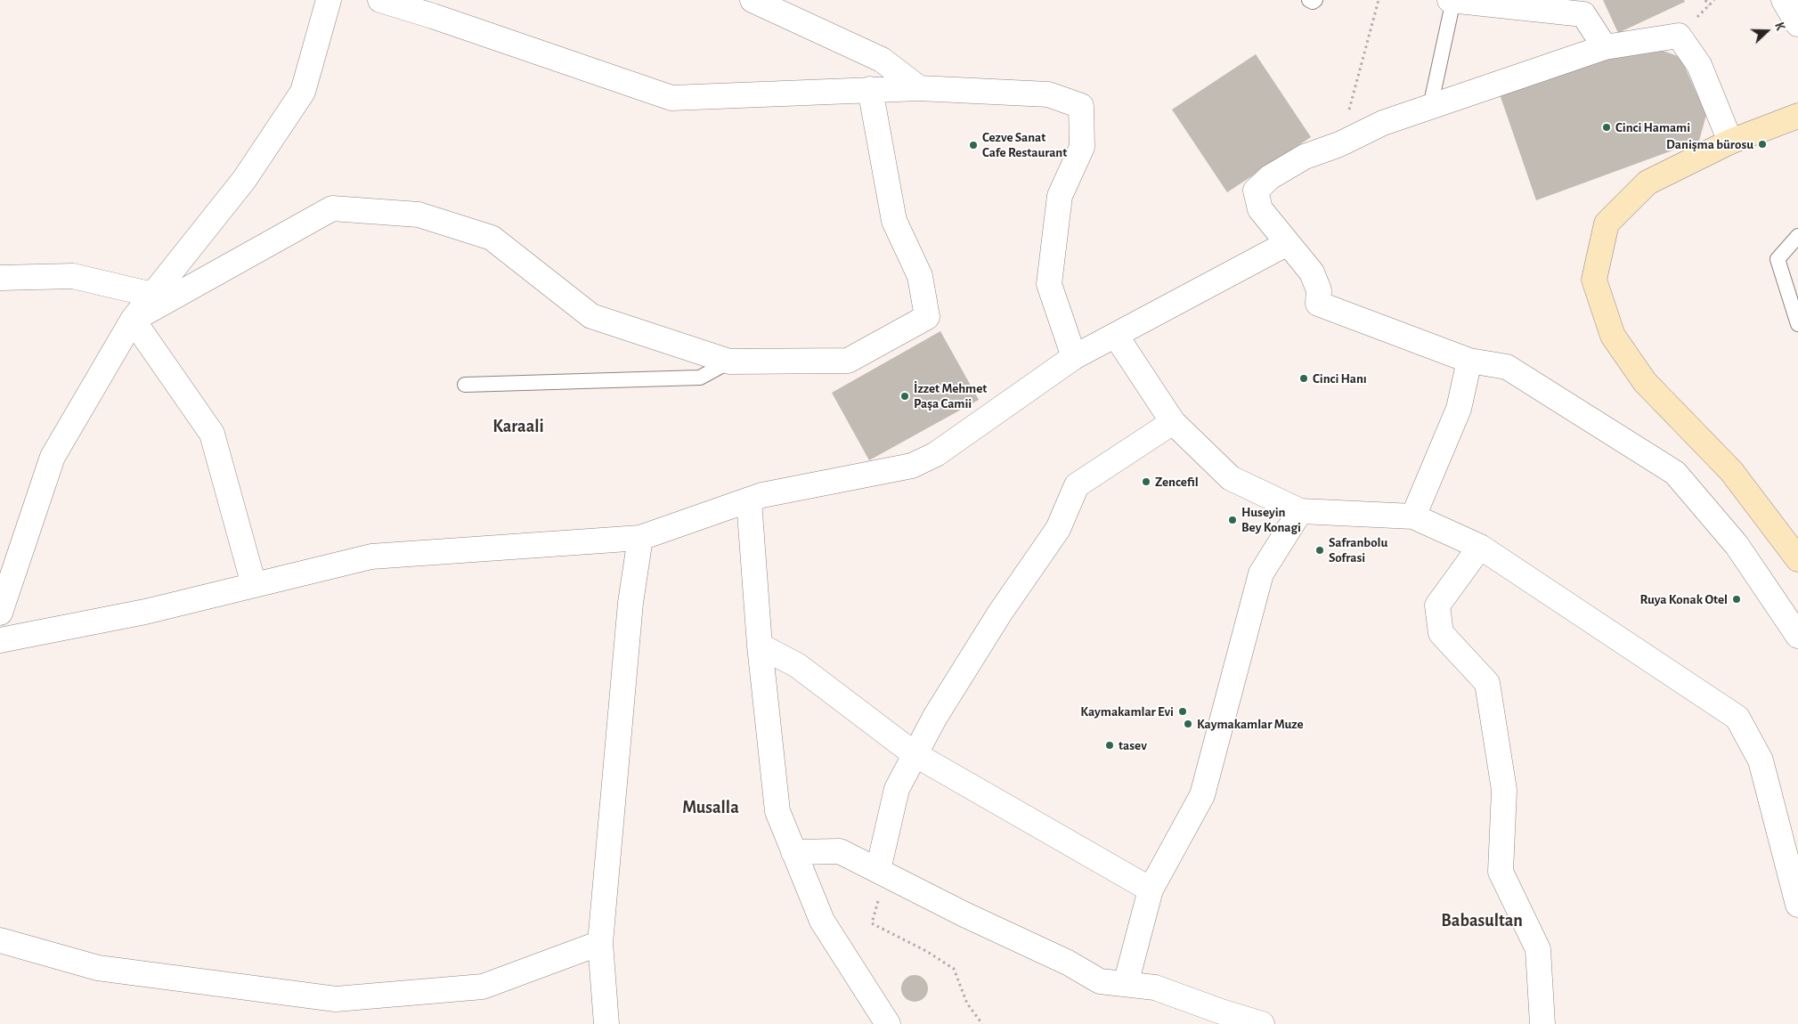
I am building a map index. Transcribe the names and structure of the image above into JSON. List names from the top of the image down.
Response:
{
  "districts": ["Karaali", "Musalla", "Babasultan"],
  "places": [
    "Cinci Hamami",
    "Danişma bürosu",
    "Cezve Sanat Cafe Restaurant",
    "Cinci Hanı",
    "İzzet Mehmet Paşa Camii",
    "Zencefil",
    "Huseyin Bey Konagi",
    "Safranbolu Sofrasi",
    "Ruya Konak Otel",
    "Kaymakamlar Evi",
    "Kaymakamlar Muze",
    "tasev"
  ],
  "north": "right"
}
